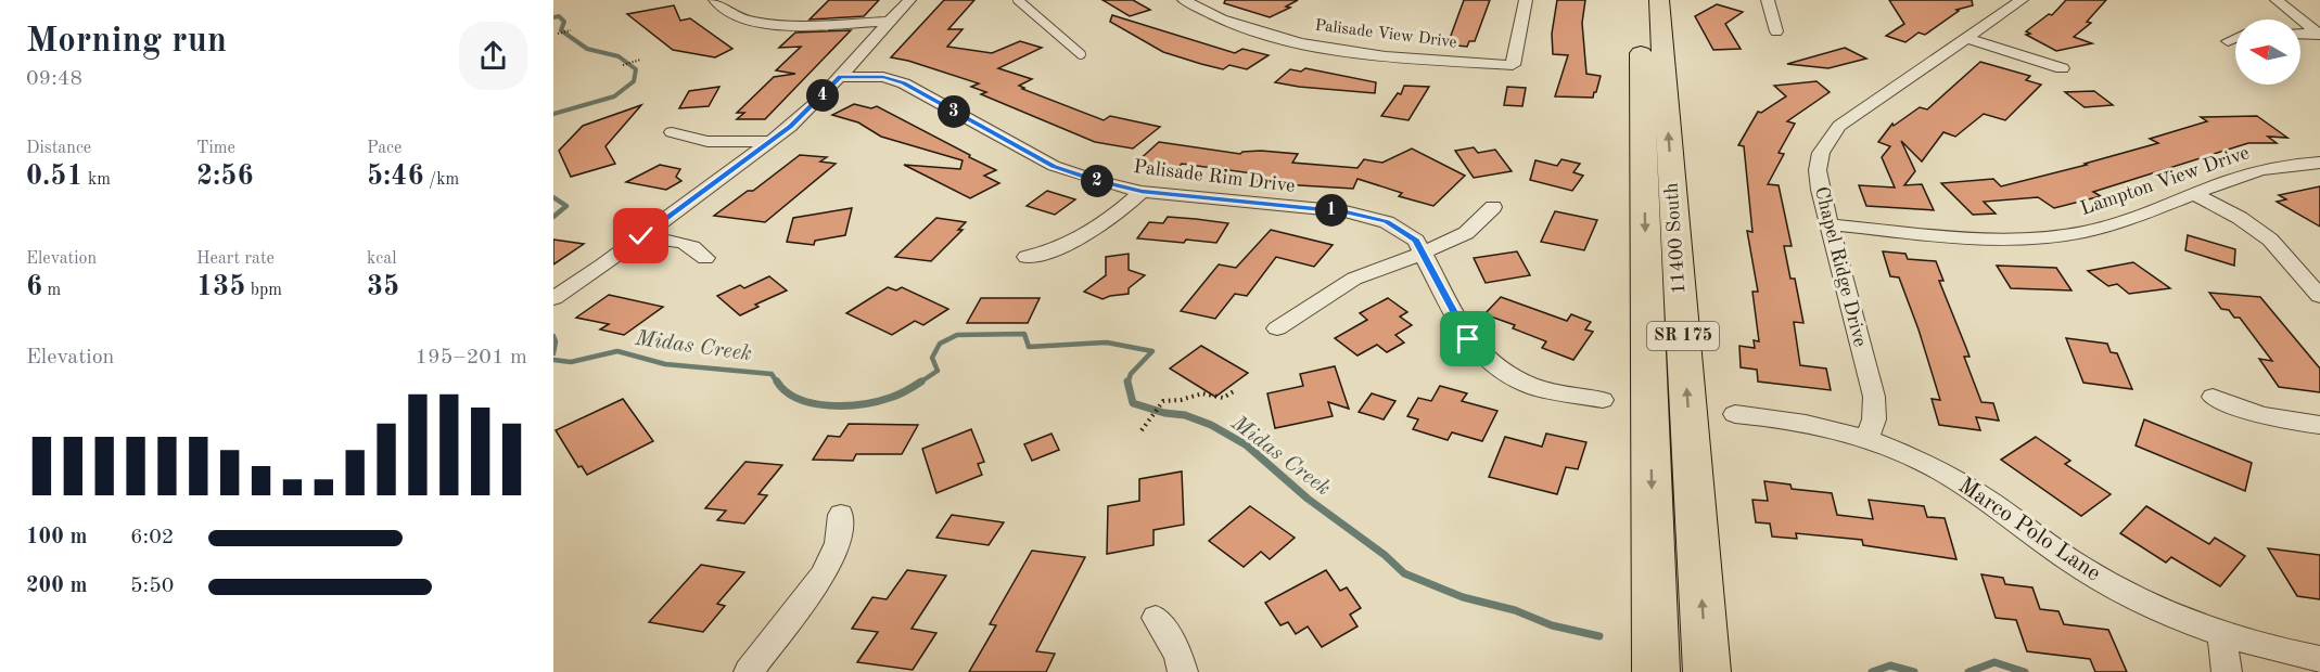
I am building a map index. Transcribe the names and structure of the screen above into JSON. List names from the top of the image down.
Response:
{
  "streets": {
    "main road": ["11400 South", "SR 175"],
    "street": [
      "Palisade View Drive",
      "Palisade Rim Drive",
      "Lampton View Drive",
      "Chapel Ridge Drive",
      "Marco Polo Lane"
    ]
  },
  "crossings": [
    ["Lampton View Drive", "Chapel Ridge Drive"],
    ["Chapel Ridge Drive", "Marco Polo Lane"]
  ],
  "water": ["Midas Creek"],
  "north": "left",
  "page": {
    "heading": ["Morning run", "09:48"],
    "pins": [
      "4",
      "3",
      "2",
      "1"
    ],
    "stats": [
      ["Distance", "0.51 km"],
      ["Time", "2:56"],
      ["Pace", "5:46 /km"],
      ["Elevation", "6 m"],
      ["Heart rate", "135 bpm"],
      ["kcal", "35"]
    ],
    "chart": ["Elevation", "195–201 m"],
    "list": [
      {
        "name": "100 m",
        "note": "6:02"
      },
      {
        "name": "200 m",
        "note": "5:50"
      }
    ]
  }
}
